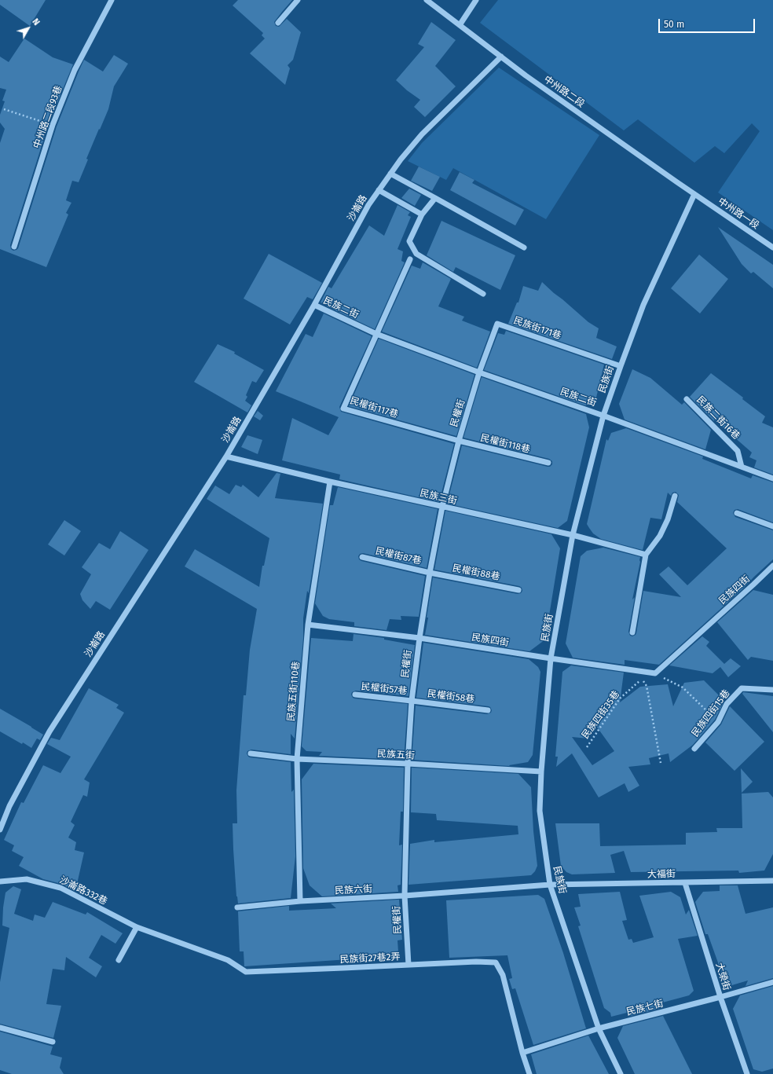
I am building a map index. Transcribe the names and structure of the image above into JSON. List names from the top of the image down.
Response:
{
  "streets": {
    "street": [
      "中州路二段",
      "中州路二段93巷",
      "沙崙路",
      "中州路一段",
      "民族二街",
      "民族街171巷",
      "民族街",
      "民權街117巷",
      "民權街",
      "民族二街16巷",
      "民權街118巷",
      "民族三街",
      "民權街87巷",
      "民權街88巷",
      "民族四街",
      "民權街57巷",
      "民族五街110巷",
      "民權街58巷",
      "民族四街15巷",
      "民族五街",
      "大福街",
      "民族六街",
      "沙崙路332巷",
      "民族街27巷2弄",
      "大榮街",
      "民族七街"
    ],
    "path": ["民族四街35巷"]
  },
  "crossings": [
    ["中州路二段", "沙崙路"],
    ["中州路二段", "中州路一段"],
    ["中州路二段", "民族街"],
    ["沙崙路", "民族二街"],
    ["沙崙路", "民族三街"],
    ["中州路一段", "民族街"],
    ["民族二街", "民族街171巷"],
    ["民族二街", "民族街"],
    ["民族二街", "民權街117巷"],
    ["民族二街", "民權街"],
    ["民族二街", "民族二街16巷"],
    ["民族街171巷", "民族街"],
    ["民族街171巷", "民權街"],
    ["民族街", "民族三街"],
    ["民族街", "民族四街"],
    ["民族街", "民族五街"],
    ["民族街", "大福街"],
    ["民族街", "民族六街"],
    ["民族街", "民族七街"],
    ["民權街117巷", "民權街"],
    ["民權街117巷", "民權街118巷"],
    ["民權街", "民權街118巷"],
    ["民權街", "民族三街"],
    ["民權街", "民權街87巷"],
    ["民權街", "民權街88巷"],
    ["民權街", "民族四街"],
    ["民權街", "民權街57巷"],
    ["民權街", "民權街58巷"],
    ["民權街", "民族五街"],
    ["民權街", "民族六街"],
    ["民權街", "民族街27巷2弄"],
    ["民權街87巷", "民權街88巷"],
    ["民族四街", "民族五街110巷"],
    ["民權街57巷", "民權街58巷"],
    ["民族五街110巷", "民族五街"],
    ["大福街", "民族六街"],
    ["大福街", "大榮街"],
    ["沙崙路332巷", "民族街27巷2弄"],
    ["民族街27巷2弄", "民族七街"],
    ["大榮街", "民族七街"]
  ],
  "scale_bar": "50 m",
  "north": "top right"
}
